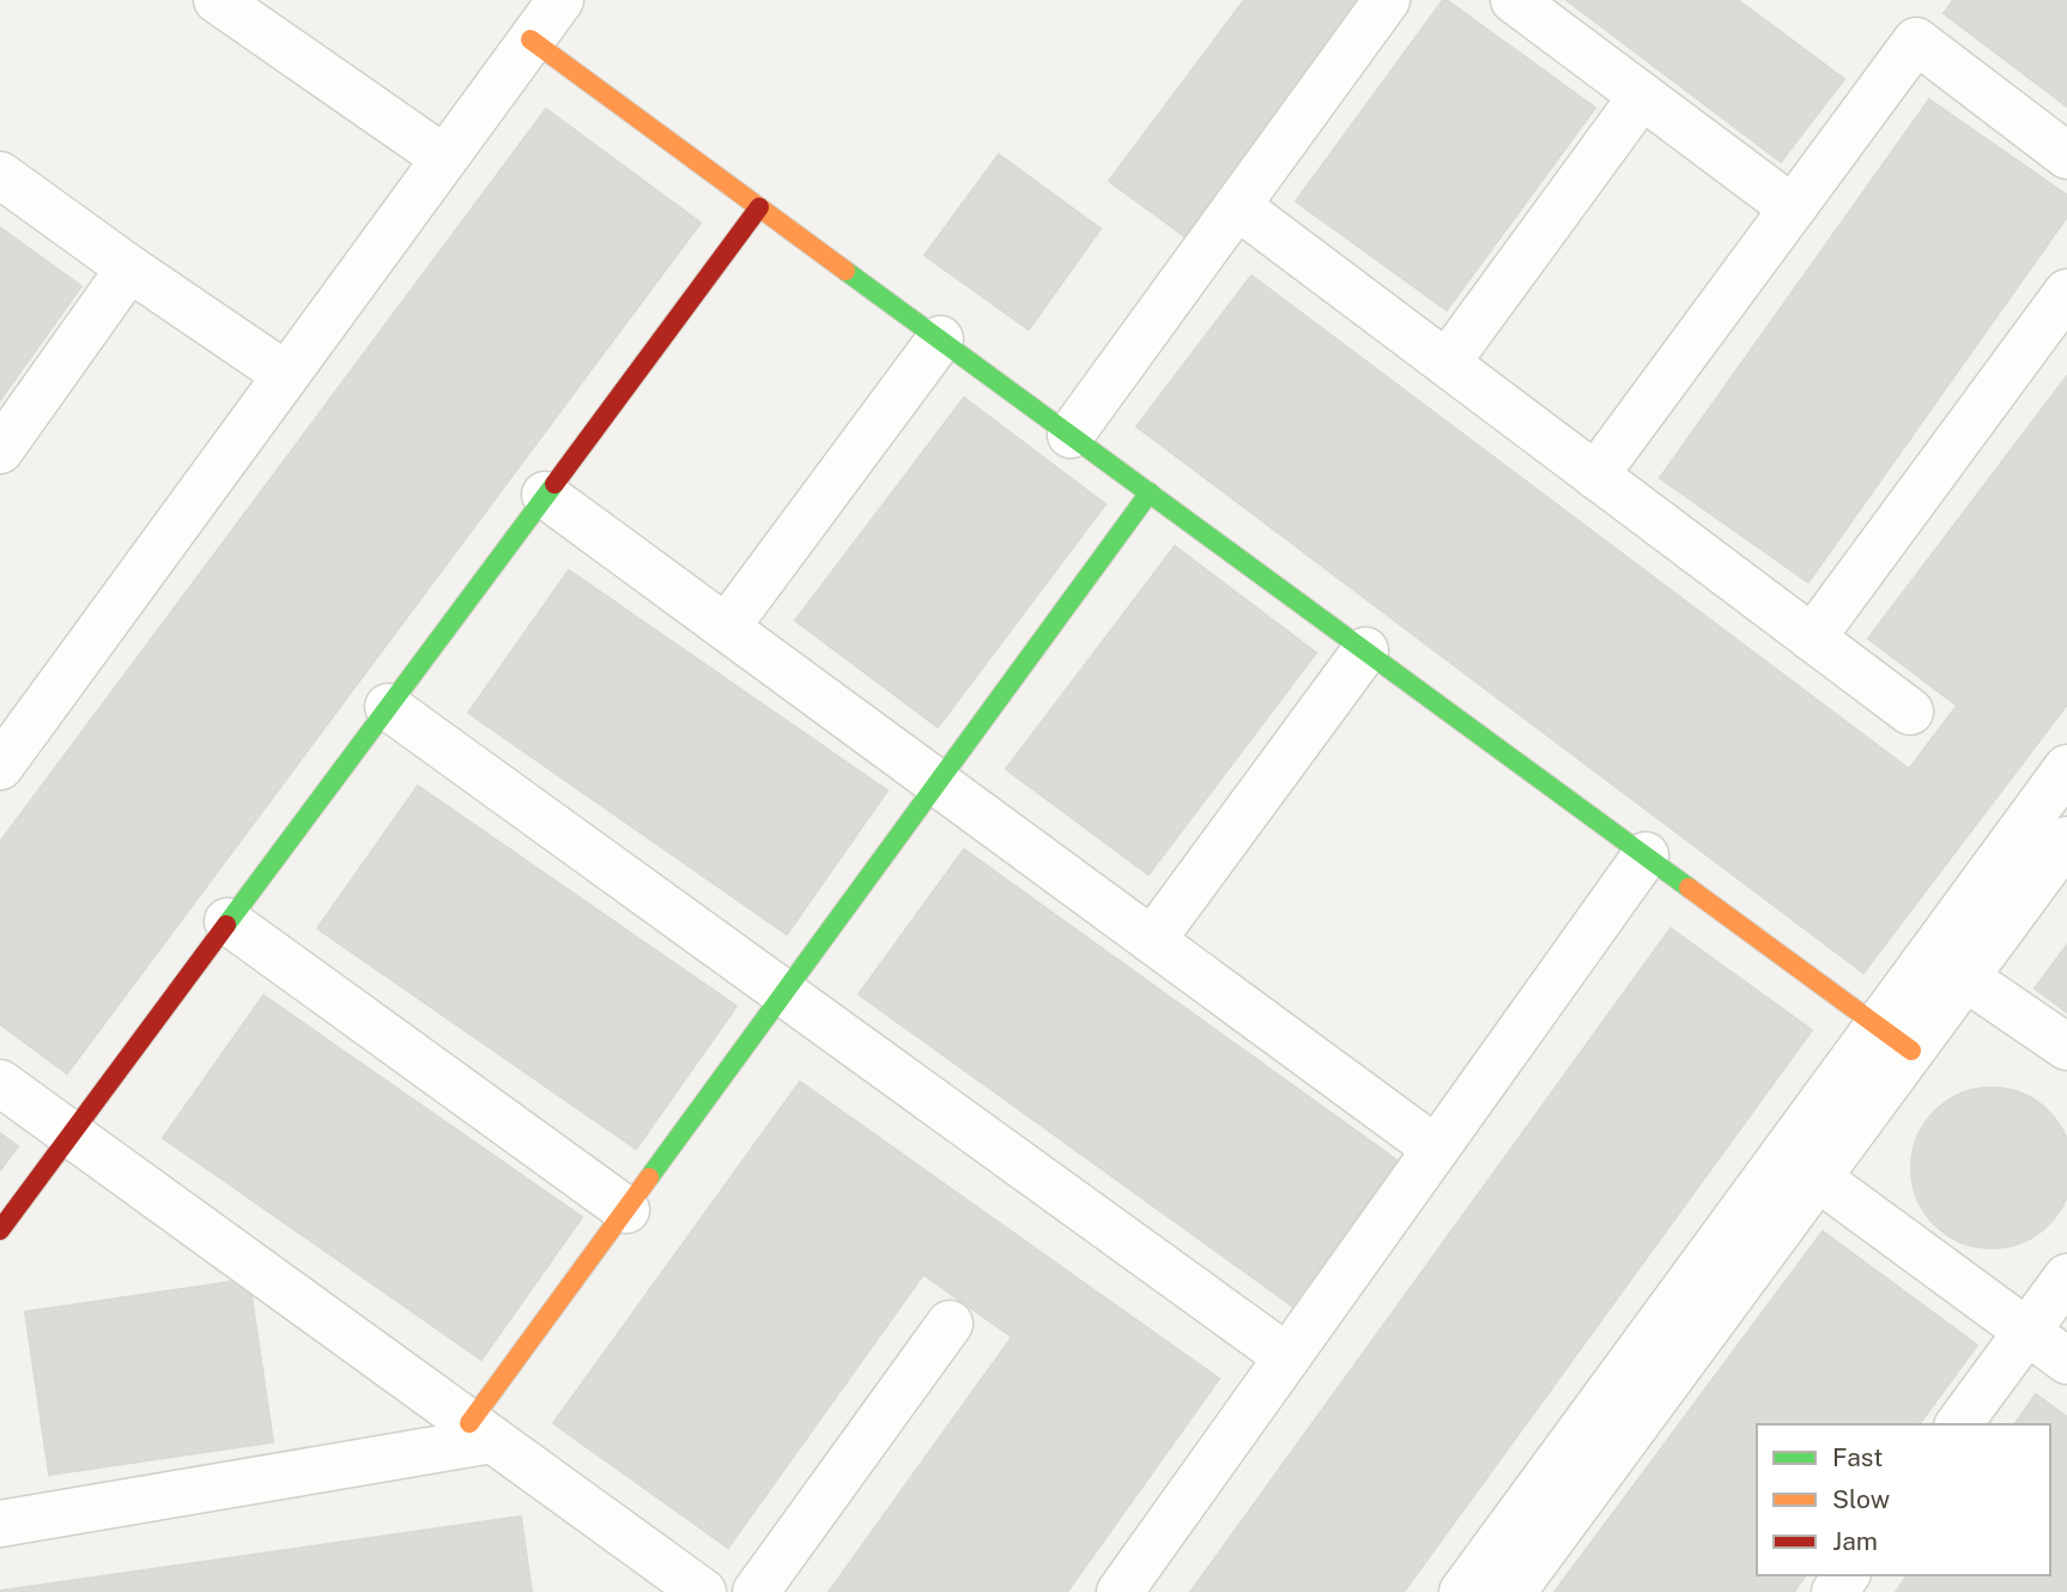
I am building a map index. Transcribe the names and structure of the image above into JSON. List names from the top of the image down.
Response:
{
  "legend": ["Fast", "Slow", "Jam"]
}
